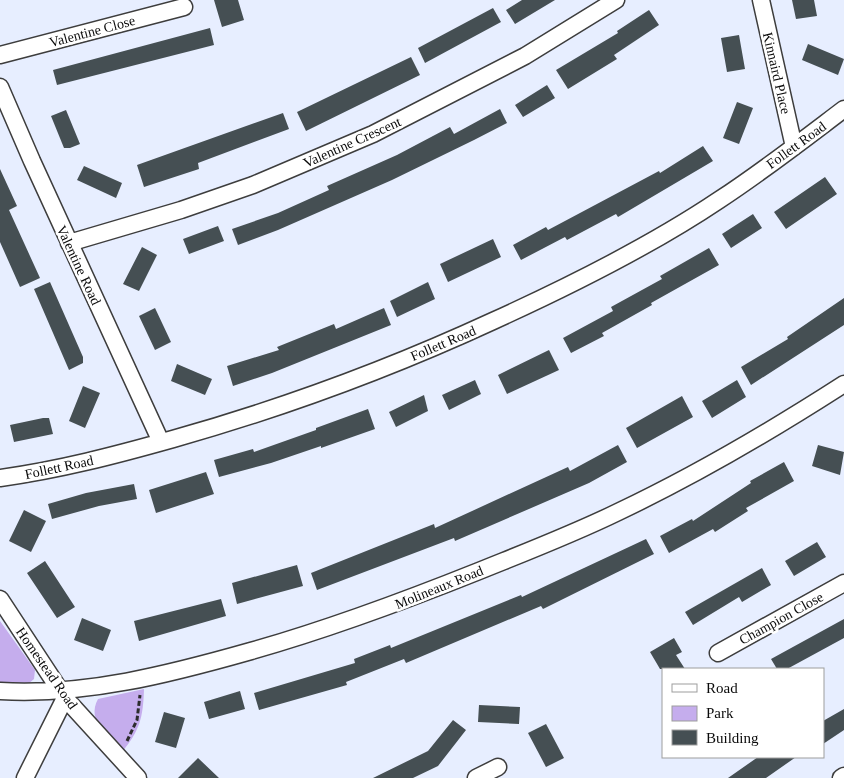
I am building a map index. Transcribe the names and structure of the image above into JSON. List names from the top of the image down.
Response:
{
  "streets": {
    "street": [
      "Valentine Close",
      "Kinnaird Place",
      "Valentine Crescent",
      "Follett Road",
      "Valentine Road",
      "Molineaux Road",
      "Champion Close",
      "Homestead Road"
    ]
  },
  "crossings": [
    ["Kinnaird Place", "Follett Road"],
    ["Valentine Crescent", "Valentine Road"],
    ["Follett Road", "Valentine Road"],
    ["Molineaux Road", "Homestead Road"]
  ],
  "legend": ["Road", "Park", "Building"]
}
